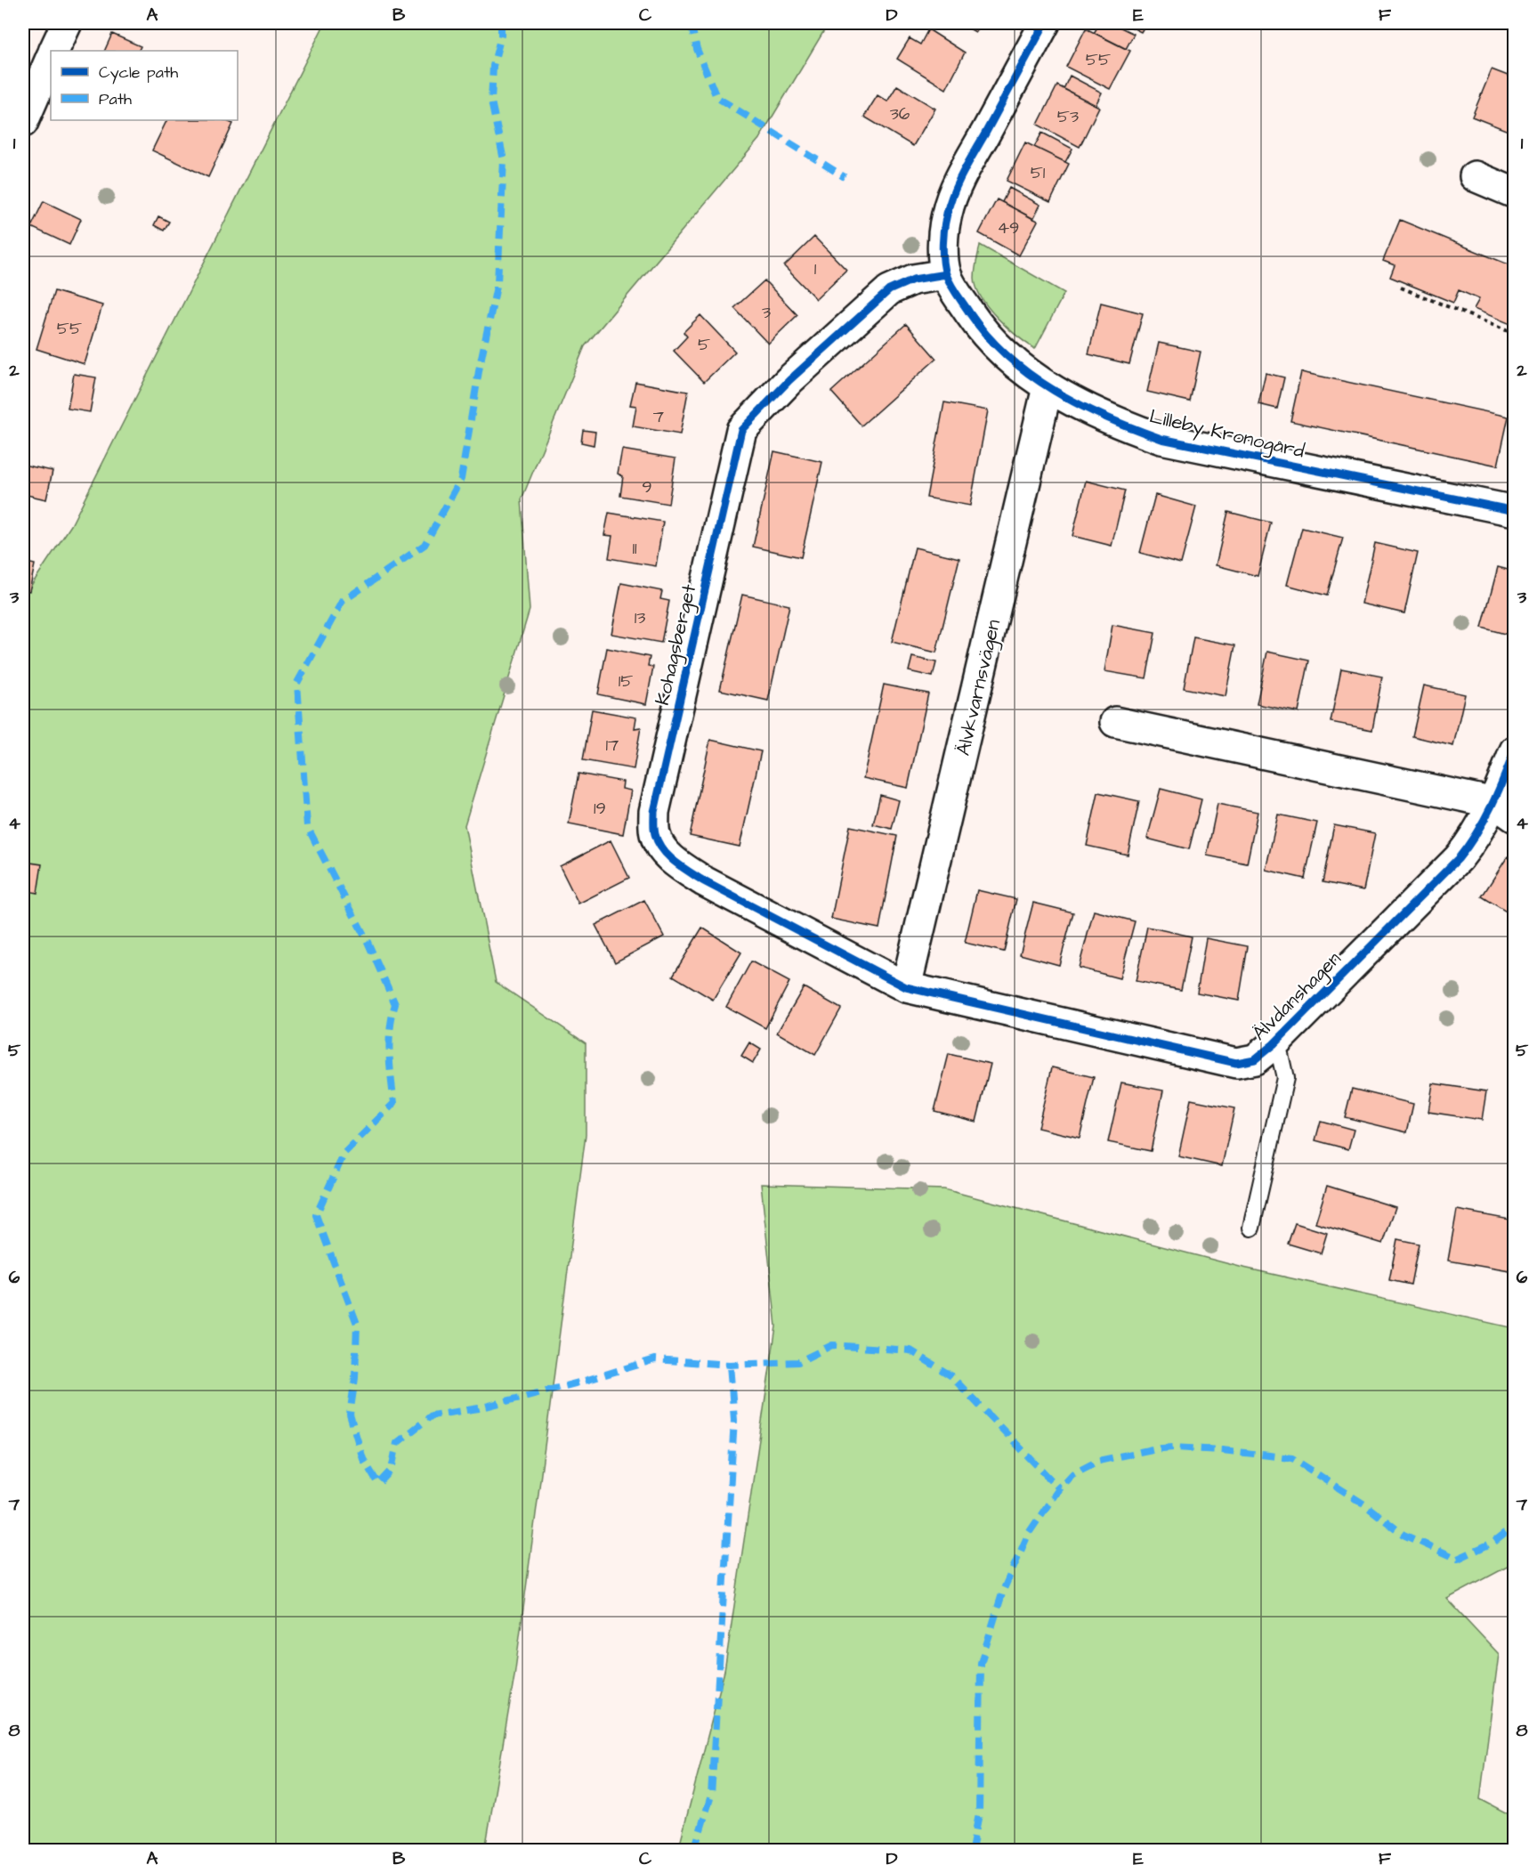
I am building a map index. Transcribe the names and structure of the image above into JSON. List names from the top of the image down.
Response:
{
  "streets": {
    "street": [
      "Lilleby Kronogård",
      "Kohagsberget",
      "Älvkvarnsvägen",
      "Älvdanshagen"
    ]
  },
  "crossings": [
    ["Lilleby Kronogård", "Kohagsberget"],
    ["Lilleby Kronogård", "Älvkvarnsvägen"],
    ["Kohagsberget", "Älvkvarnsvägen"],
    ["Kohagsberget", "Älvdanshagen"],
    ["Älvkvarnsvägen", "Älvdanshagen"]
  ],
  "house_numbers": [
    "55",
    "36",
    "53",
    "51",
    "49",
    "1",
    "3",
    "55",
    "5",
    "7",
    "9",
    "11",
    "13",
    "15",
    "17",
    "19"
  ],
  "legend": ["Cycle path", "Path"],
  "grid": {
    "columns": [
      "A",
      "B",
      "C",
      "D",
      "E",
      "F"
    ],
    "rows": [
      "1",
      "2",
      "3",
      "4",
      "5",
      "6",
      "7",
      "8"
    ]
  }
}
